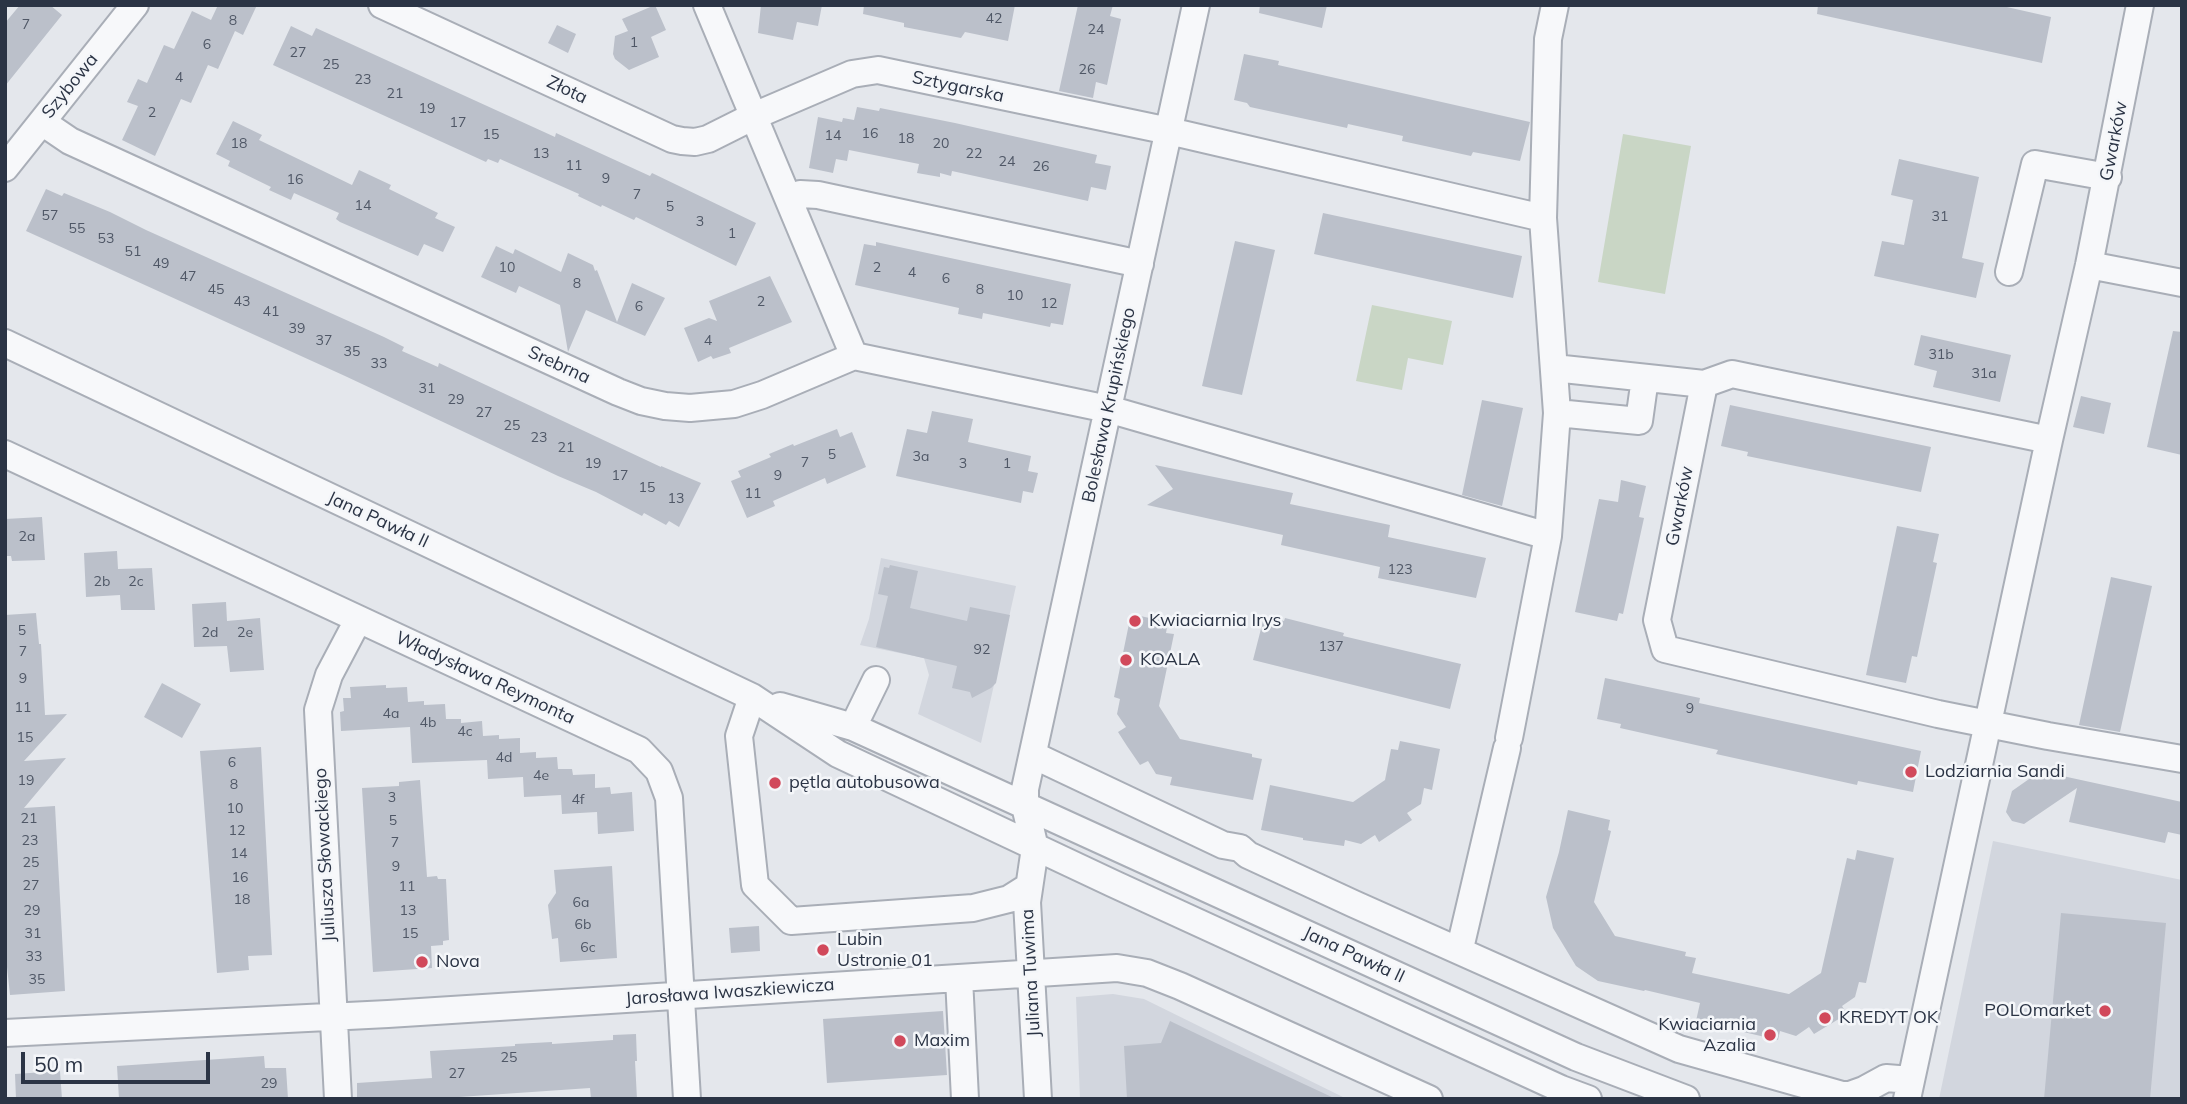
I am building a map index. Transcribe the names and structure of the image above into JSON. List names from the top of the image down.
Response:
{
  "streets": {
    "street": [
      "Szybowa",
      "Sztygarska",
      "Złota",
      "Gwarków",
      "Srebrna",
      "Bolesława Krupińskiego",
      "Jana Pawła II",
      "Władysława Reymonta",
      "Juliusza Słowackiego",
      "Juliana Tuwima",
      "Jarosława Iwaszkiewicza"
    ]
  },
  "crossings": [
    ["Szybowa", "Srebrna"],
    ["Sztygarska", "Złota"],
    ["Sztygarska", "Bolesława Krupińskiego"],
    ["Bolesława Krupińskiego", "Jana Pawła II"],
    ["Jana Pawła II", "Juliana Tuwima"],
    ["Władysława Reymonta", "Juliusza Słowackiego"],
    ["Władysława Reymonta", "Jarosława Iwaszkiewicza"],
    ["Juliusza Słowackiego", "Jarosława Iwaszkiewicza"],
    ["Juliana Tuwima", "Jarosława Iwaszkiewicza"]
  ],
  "places": [
    "Kwiaciarnia Irys",
    "KOALA",
    "Lodziarnia Sandi",
    "pętla autobusowa",
    "Lubin Ustronie 01",
    "Nova",
    "POLOmarket",
    "KREDYT OK",
    "Kwiaciarnia Azalia",
    "Maxim"
  ],
  "house_numbers": [
    "42",
    "8",
    "7",
    "24",
    "1",
    "6",
    "27",
    "25",
    "26",
    "4",
    "23",
    "21",
    "19",
    "2",
    "17",
    "16",
    "15",
    "14",
    "18",
    "18",
    "20",
    "13",
    "22",
    "24",
    "11",
    "26",
    "9",
    "16",
    "7",
    "14",
    "5",
    "57",
    "31",
    "3",
    "55",
    "1",
    "53",
    "51",
    "49",
    "10",
    "2",
    "4",
    "47",
    "6",
    "8",
    "45",
    "8",
    "10",
    "43",
    "2",
    "12",
    "6",
    "41",
    "39",
    "37",
    "4",
    "35",
    "31b",
    "33",
    "31a",
    "31",
    "29",
    "27",
    "25",
    "23",
    "21",
    "5",
    "3a",
    "7",
    "19",
    "3",
    "1",
    "17",
    "9",
    "15",
    "11",
    "13",
    "2a",
    "123",
    "2b",
    "2c",
    "5",
    "2d",
    "2e",
    "137",
    "92",
    "7",
    "9",
    "11",
    "9",
    "4a",
    "4b",
    "4c",
    "15",
    "4d",
    "6",
    "4e",
    "19",
    "8",
    "3",
    "4f",
    "10",
    "21",
    "5",
    "12",
    "23",
    "7",
    "14",
    "25",
    "9",
    "16",
    "27",
    "11",
    "18",
    "6a",
    "29",
    "13",
    "6b",
    "31",
    "15",
    "6c",
    "33",
    "35",
    "25",
    "27",
    "29"
  ],
  "scale_bar": "50 m"
}
